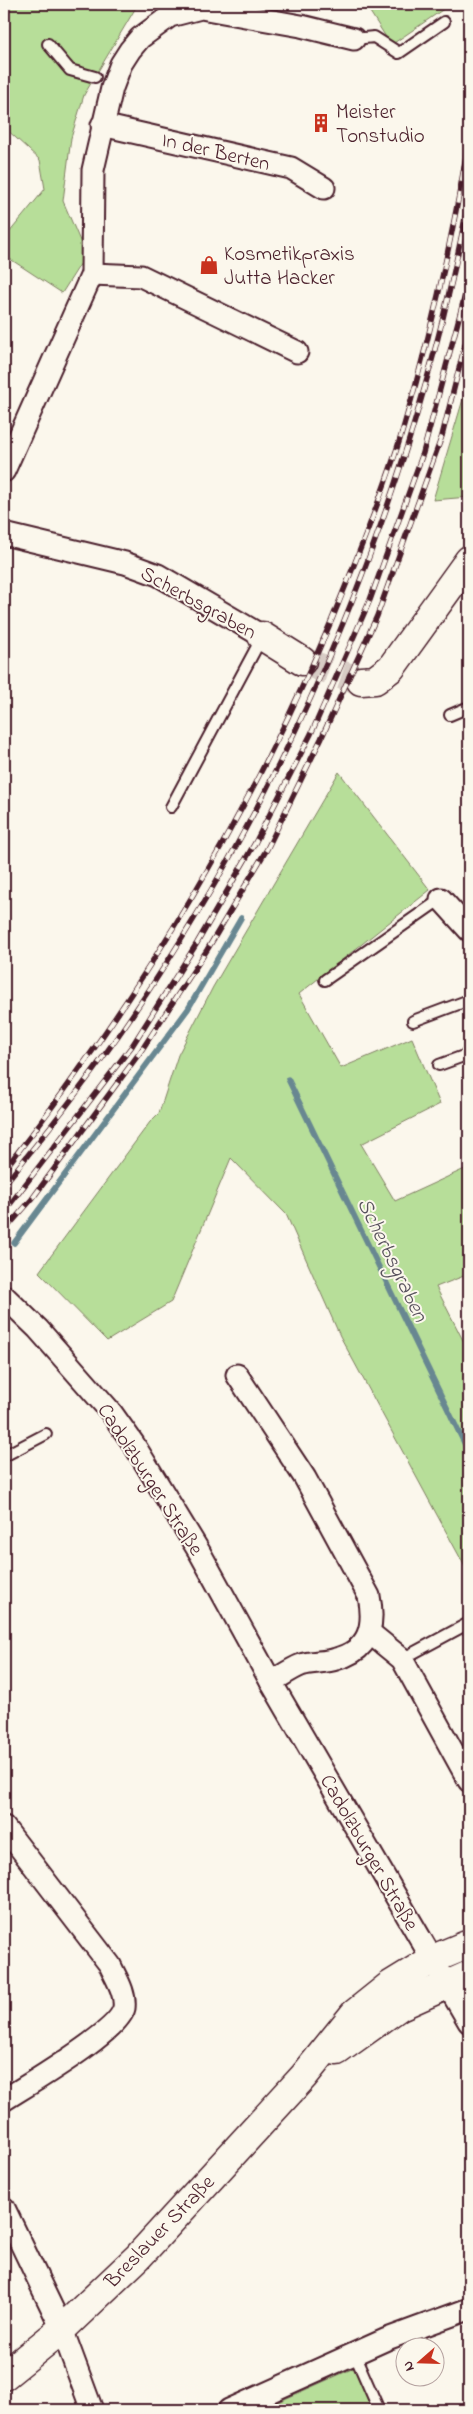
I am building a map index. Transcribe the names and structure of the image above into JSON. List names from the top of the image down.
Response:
{
  "streets": {
    "main road": ["Scherbsgraben", "Breslauer Straße"],
    "street": ["In der Berten", "Cadolzburger Straße"]
  },
  "crossings": [
    ["Cadolzburger Straße", "Breslauer Straße"]
  ],
  "water": ["Scherbsgraben"],
  "places": {
    "building": ["Meister Tonstudio"],
    "shop": ["Kosmetikpraxis Jutta Hacker"]
  },
  "north": "left"
}
